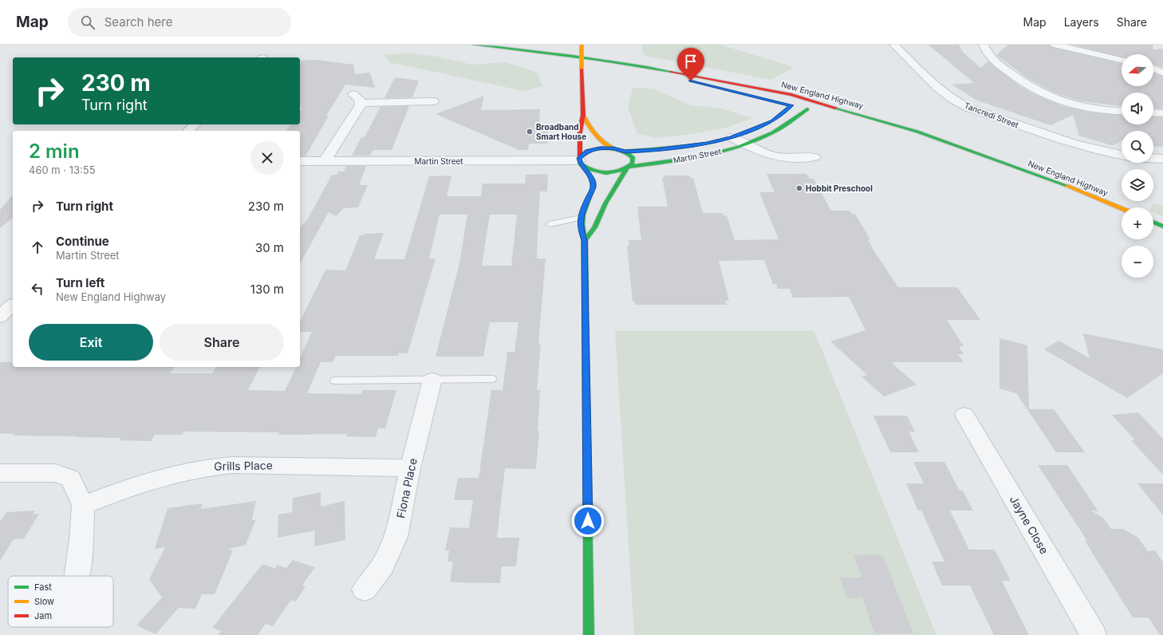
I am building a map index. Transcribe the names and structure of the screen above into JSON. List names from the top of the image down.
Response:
{
  "streets": {
    "main road": ["New England Highway", "Martin Street"],
    "street": [
      "Tancredi Street",
      "Grills Place",
      "Fiona Place",
      "Jayne Close"
    ]
  },
  "crossings": [
    ["Grills Place", "Fiona Place"]
  ],
  "places": ["Broadband Smart House", "Hobbit Preschool"],
  "legend": ["Fast", "Slow", "Jam"],
  "north": "left",
  "page": {
    "header": "Map",
    "search": "Search here",
    "nav": ["Map", "Layers", "Share"],
    "map_buttons": ["+", "−"],
    "turn": ["230 m", "Turn right"],
    "heading": ["2 min", "460 m · 13:55"],
    "list": [
      {
        "name": "Turn right",
        "value": "230 m"
      },
      {
        "name": "Continue",
        "note": "Martin Street",
        "value": "30 m"
      },
      {
        "name": "Turn left",
        "note": "New England Highway",
        "value": "130 m"
      }
    ],
    "buttons": ["Exit", "Share"]
  }
}
